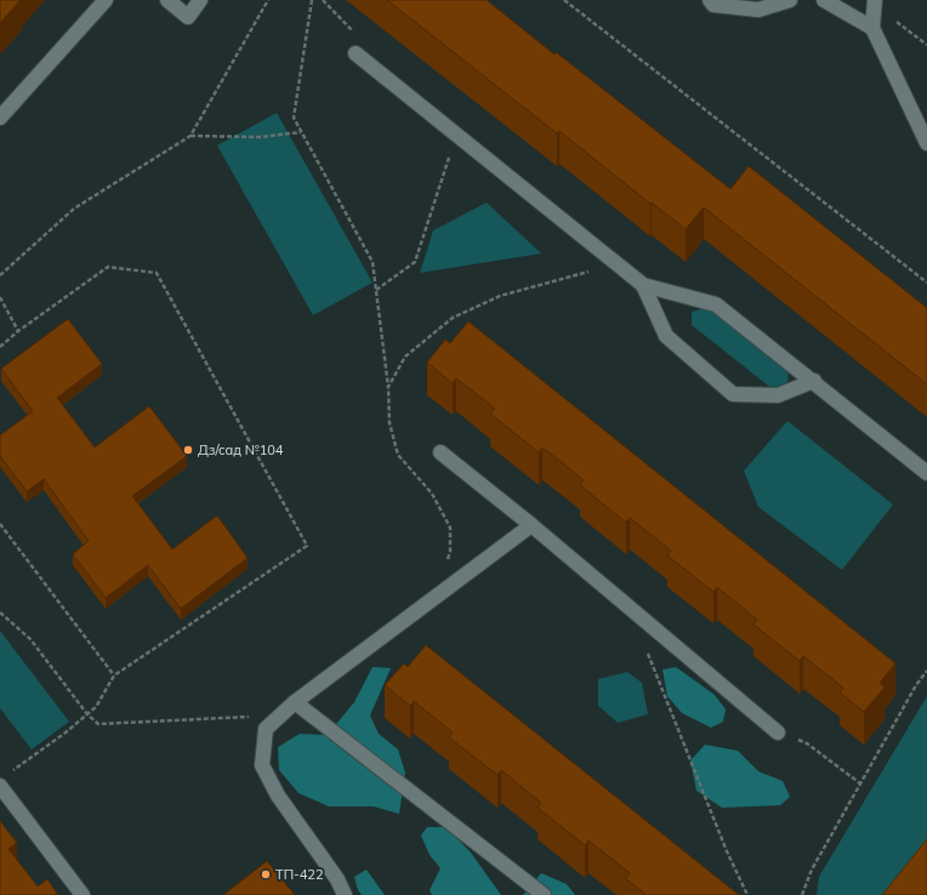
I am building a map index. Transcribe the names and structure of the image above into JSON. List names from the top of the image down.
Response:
{
  "places": ["Дз/сад №104", "ТП-422"]
}
